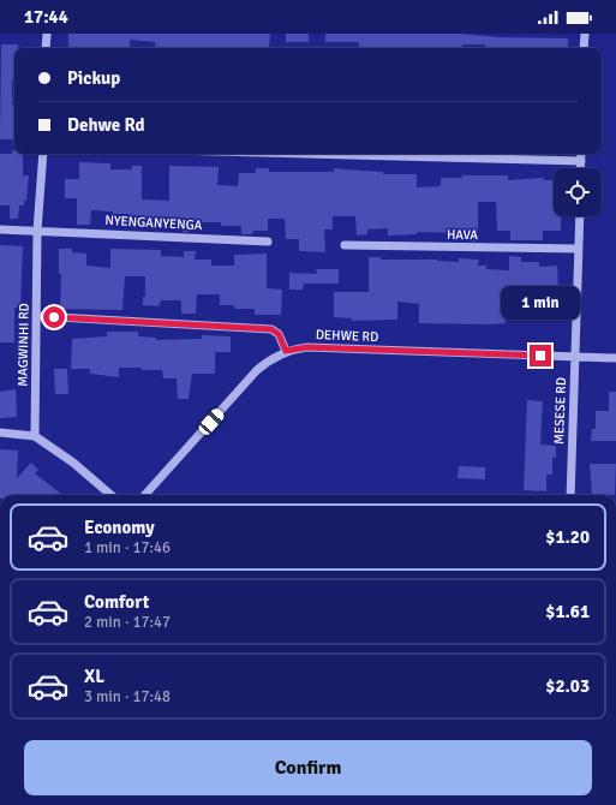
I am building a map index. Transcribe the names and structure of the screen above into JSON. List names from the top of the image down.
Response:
{
  "streets": {
    "street": [
      "NYENGANYENGA",
      "HAVA",
      "DEHWE RD",
      "MAGWINHI RD",
      "MESESE RD"
    ]
  },
  "crossings": [
    ["NYENGANYENGA", "MAGWINHI RD"],
    ["HAVA", "MESESE RD"],
    ["DEHWE RD", "MESESE RD"]
  ],
  "page": {
    "status": "17:44",
    "banner": ["Pickup", "Dehwe Rd"],
    "bubble": "1 min",
    "list": [
      {
        "name": "Economy",
        "note": "1 min · 17:46",
        "value": "$1.20"
      },
      {
        "name": "Comfort",
        "note": "2 min · 17:47",
        "value": "$1.61"
      },
      {
        "name": "XL",
        "note": "3 min · 17:48",
        "value": "$2.03"
      }
    ],
    "buttons": "Confirm"
  }
}
